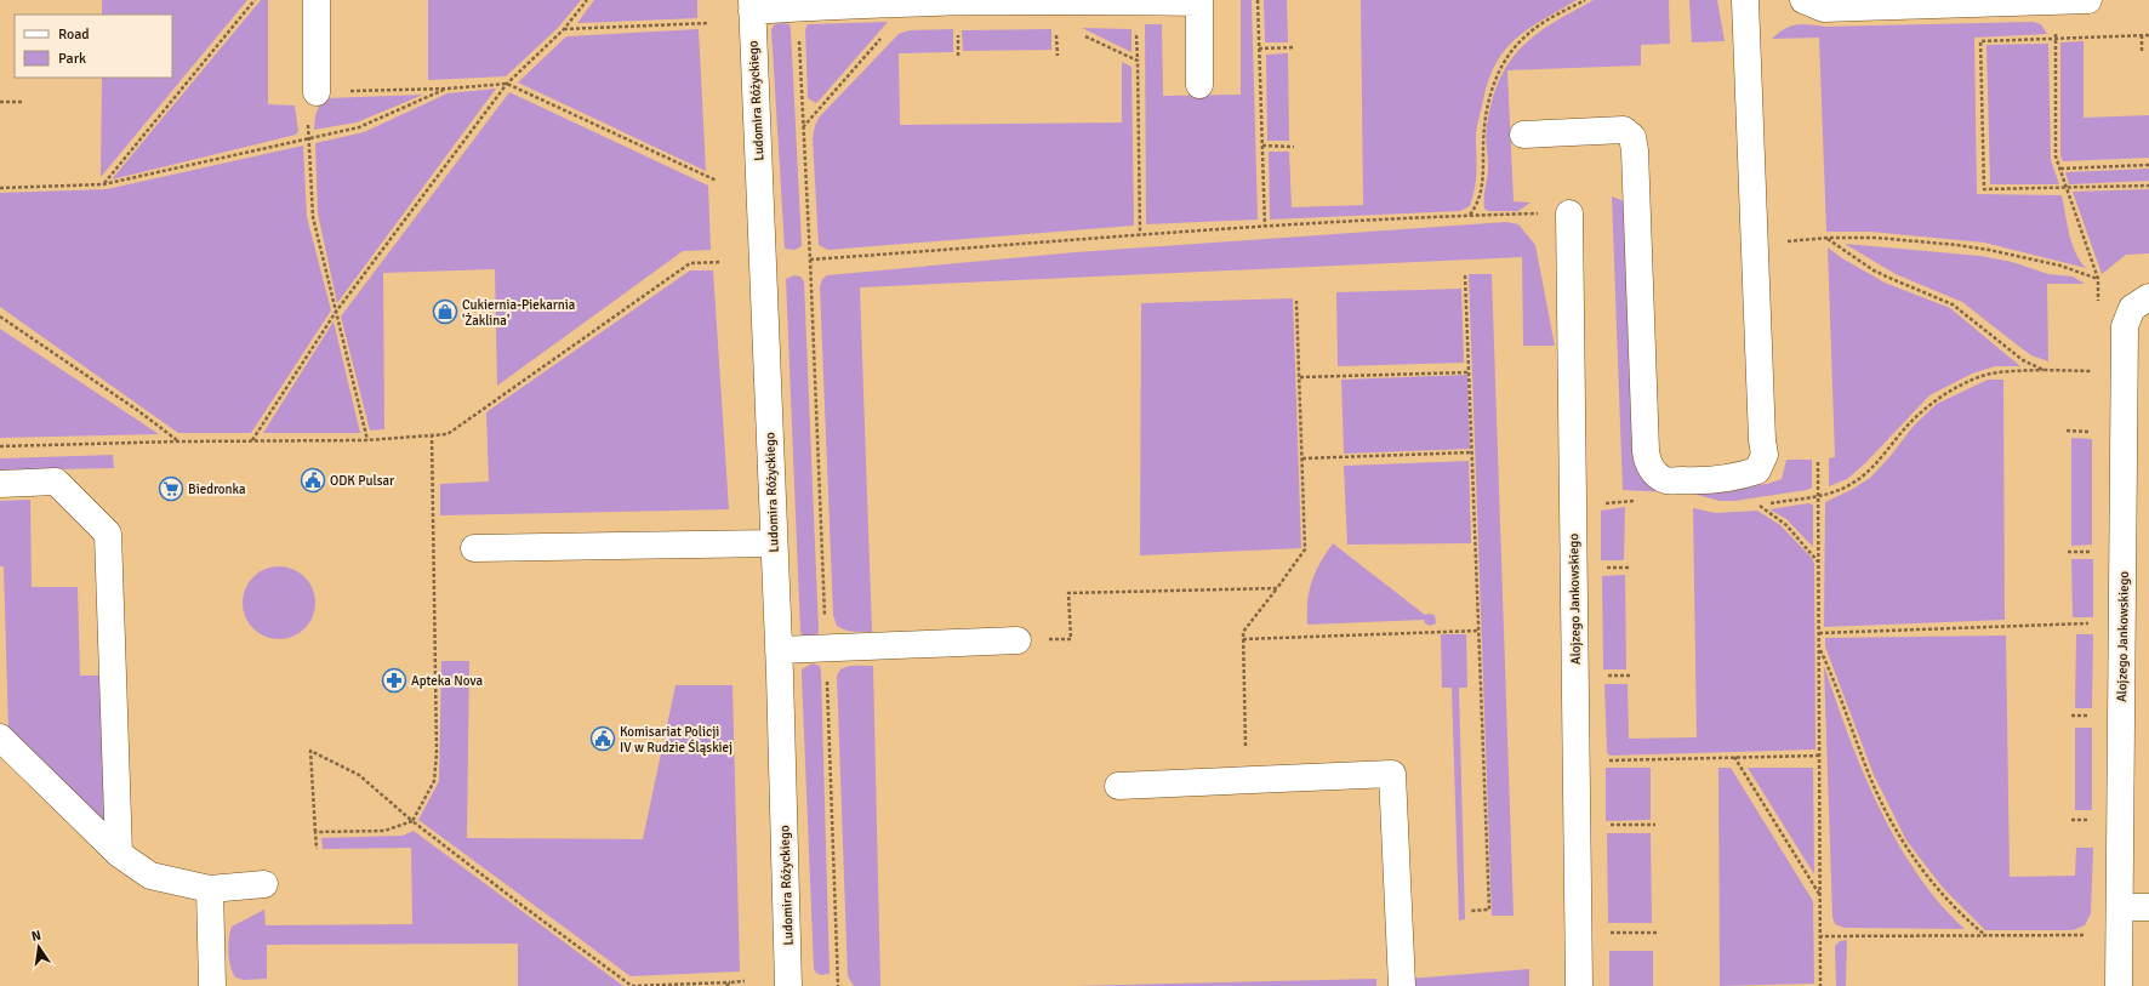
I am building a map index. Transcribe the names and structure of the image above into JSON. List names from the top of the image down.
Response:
{
  "streets": {
    "street": ["Ludomira Różyckiego", "Alojzego Jankowskiego"]
  },
  "places": {
    "shop": ["Cukiernia-Piekarnia 'Żaklina'"],
    "public building": ["ODK Pulsar", "Komisariat Policji IV w Rudzie Śląskiej"],
    "supermarket": ["Biedronka"],
    "pharmacy": ["Apteka Nova"]
  },
  "legend": ["Road", "Park"],
  "north": "top"
}
